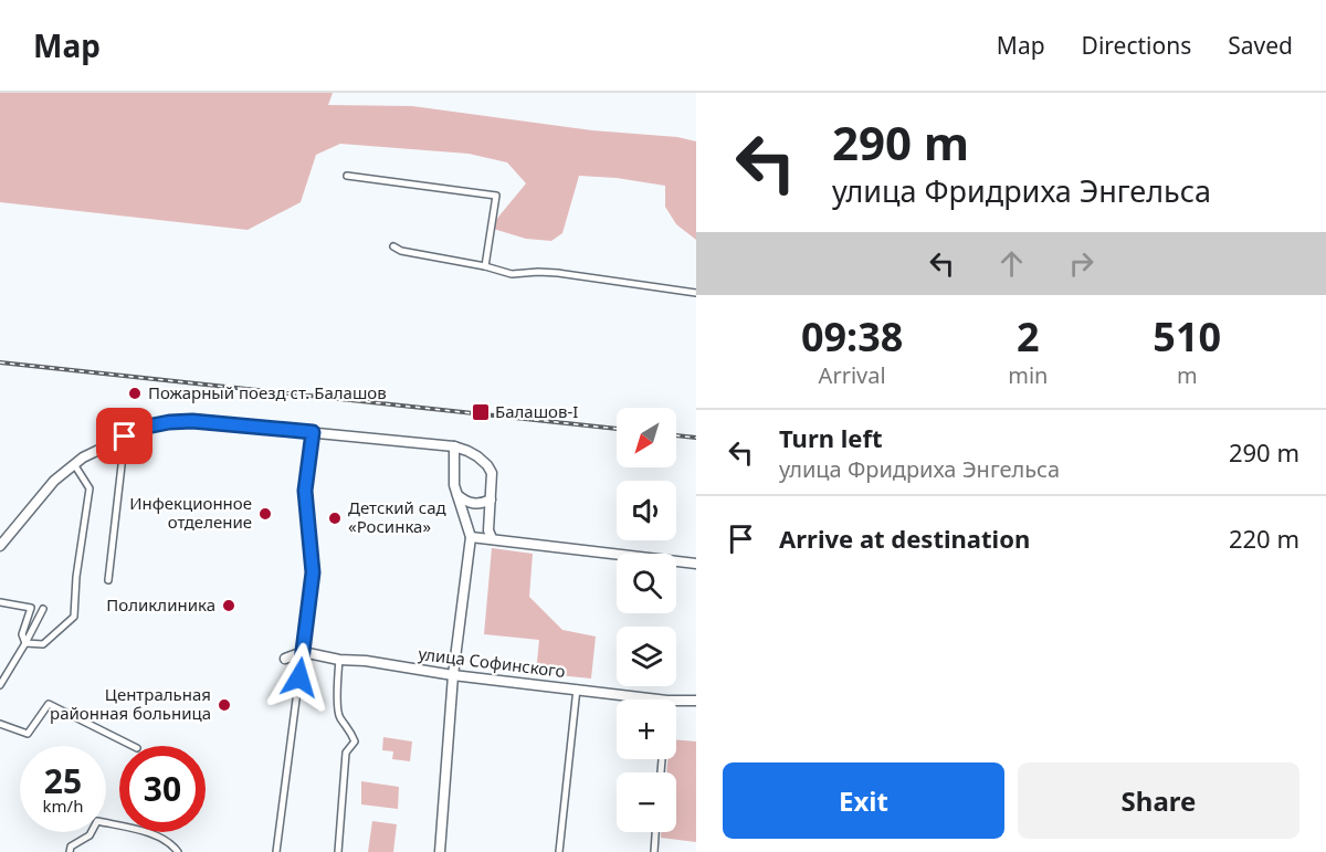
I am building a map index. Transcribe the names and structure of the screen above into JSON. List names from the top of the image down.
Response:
{
  "streets": {
    "main road": ["улица Софинского"]
  },
  "places": {
    "other": [
      "Пожарный поезд ст. Балашов",
      "Инфекционное отделение",
      "Детский сад «Росинка»",
      "Поликлиника",
      "Центральная районная больница"
    ],
    "transit": ["Балашов-I"]
  },
  "north": "bottom left",
  "page": {
    "header": "Map",
    "nav": ["Map", "Directions", "Saved"],
    "turn": ["290 m", "улица Фридриха Энгельса"],
    "eta": [
      "09:38",
      "Arrival",
      "2",
      "min",
      "510",
      "m"
    ],
    "map_buttons": ["+", "−"],
    "list": [
      {
        "name": "Turn left",
        "note": "улица Фридриха Энгельса",
        "value": "290 m"
      },
      {
        "name": "Arrive at destination",
        "value": "220 m"
      }
    ],
    "speed": "25 km/h",
    "limit": "30",
    "buttons": ["Exit", "Share"]
  }
}
